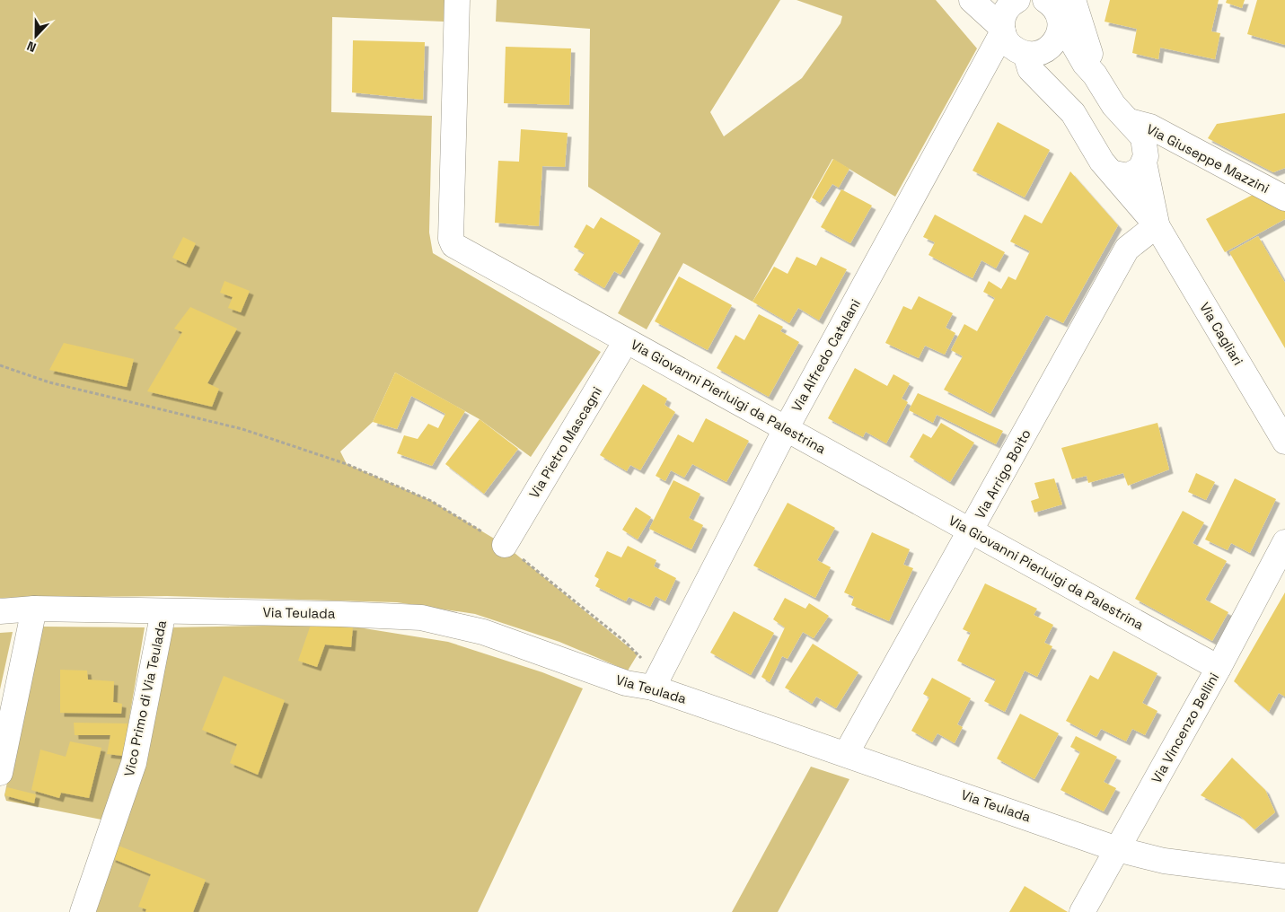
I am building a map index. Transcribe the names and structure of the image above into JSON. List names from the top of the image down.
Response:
{
  "streets": {
    "street": [
      "Via Giuseppe Mazzini",
      "Via Cagliari",
      "Via Alfredo Catalani",
      "Via Giovanni Pierluigi da Palestrina",
      "Via Pietro Mascagni",
      "Via Arrigo Boito",
      "Via Teulada",
      "Vico Primo di Via Teulada",
      "Via Vincenzo Bellini"
    ]
  },
  "crossings": [
    ["Via Giuseppe Mazzini", "Via Cagliari"],
    ["Via Cagliari", "Via Alfredo Catalani"],
    ["Via Cagliari", "Via Arrigo Boito"],
    ["Via Alfredo Catalani", "Via Giovanni Pierluigi da Palestrina"],
    ["Via Alfredo Catalani", "Via Teulada"],
    ["Via Giovanni Pierluigi da Palestrina", "Via Pietro Mascagni"],
    ["Via Giovanni Pierluigi da Palestrina", "Via Arrigo Boito"],
    ["Via Giovanni Pierluigi da Palestrina", "Via Vincenzo Bellini"],
    ["Via Arrigo Boito", "Via Teulada"],
    ["Via Teulada", "Vico Primo di Via Teulada"],
    ["Via Teulada", "Via Vincenzo Bellini"]
  ],
  "north": "bottom"
}
